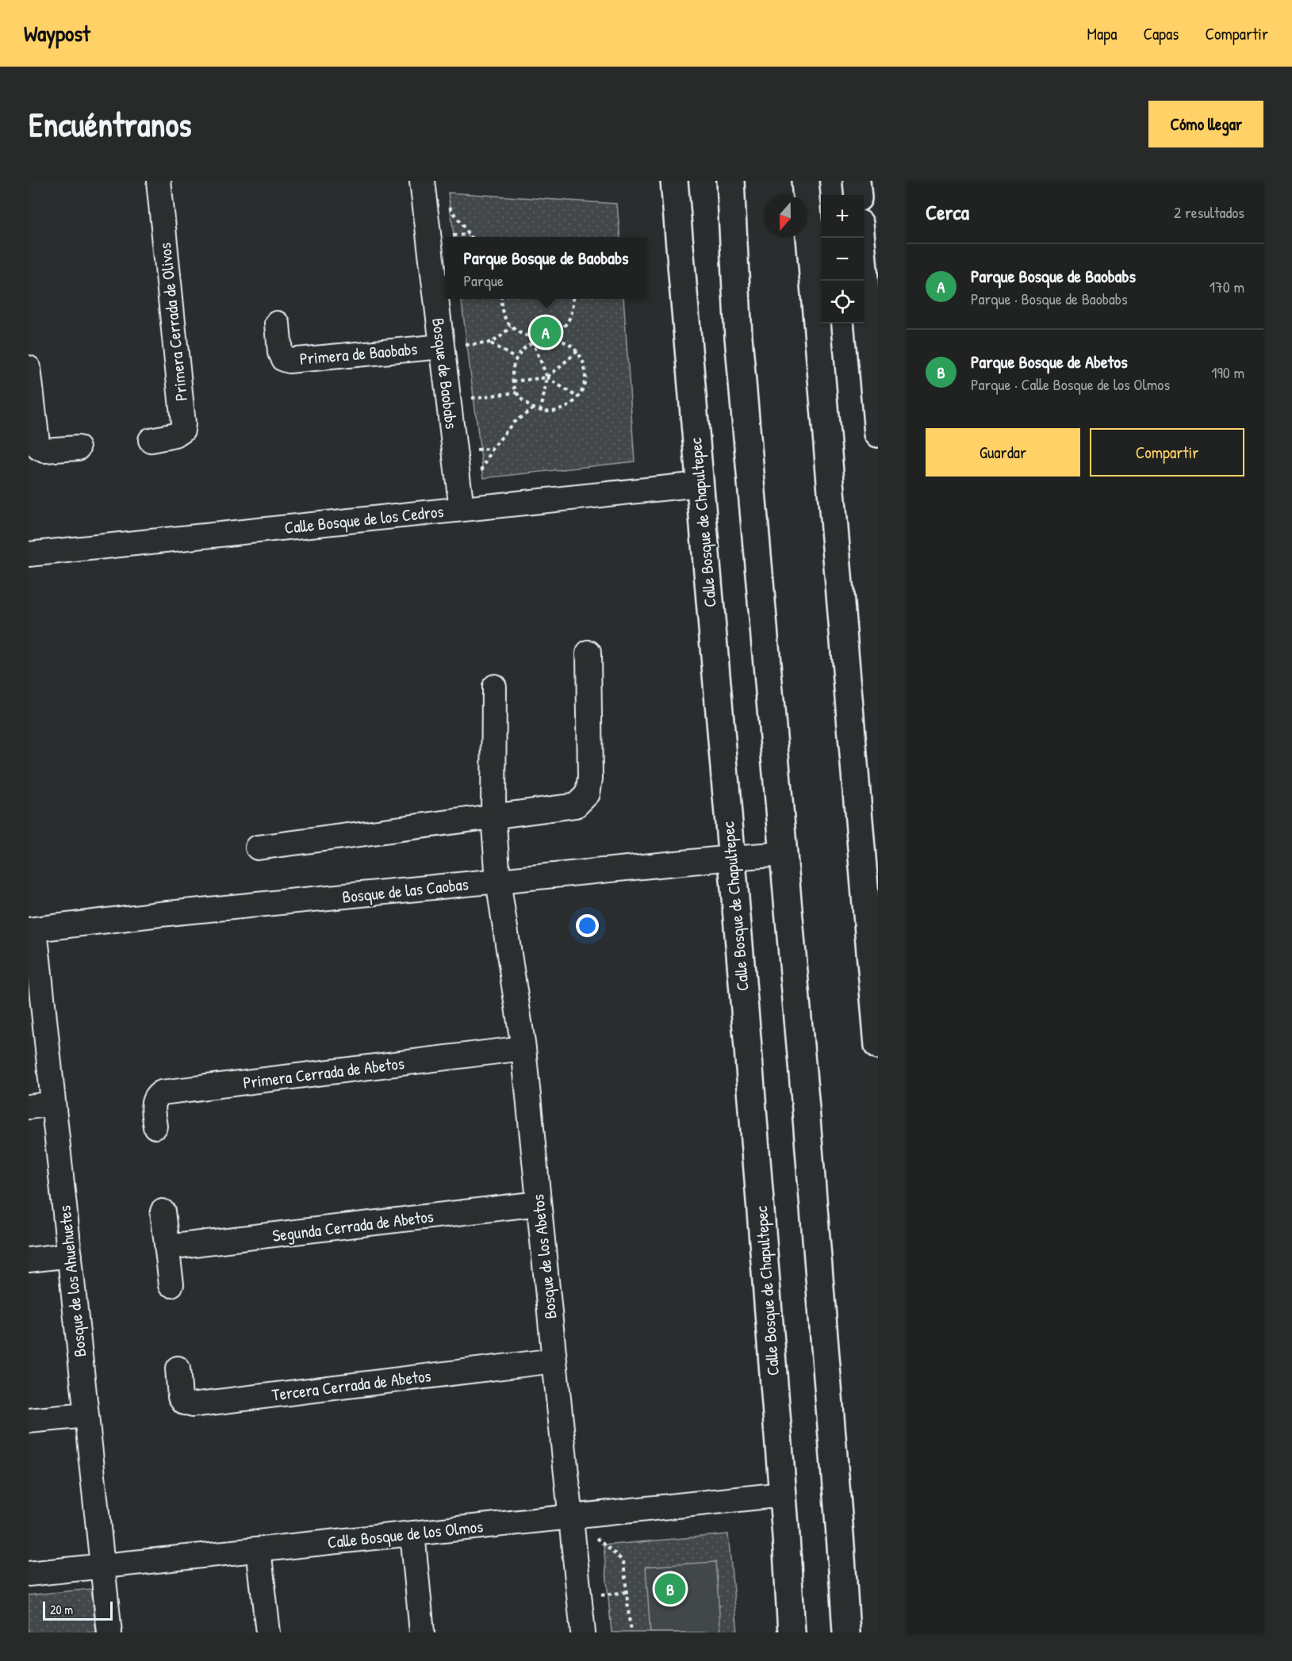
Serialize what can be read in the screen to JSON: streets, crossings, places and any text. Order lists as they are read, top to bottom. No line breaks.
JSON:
{"streets":{"main road":["Calle Bosque de Chapultepec"],"street":["Primera Cerrada de Olivos","Primera de Baobabs","Bosque de Baobabs","Calle Bosque de los Cedros","Bosque de las Caobas","Primera Cerrada de Abetos","Segunda Cerrada de Abetos","Bosque de los Abetos","Bosque de los Ahuehuetes","Tercera Cerrada de Abetos","Calle Bosque de los Olmos"]},"crossings":[["Primera de Baobabs","Bosque de Baobabs"],["Bosque de Baobabs","Calle Bosque de los Cedros"],["Calle Bosque de los Cedros","Calle Bosque de Chapultepec"],["Calle Bosque de Chapultepec","Bosque de las Caobas"],["Calle Bosque de Chapultepec","Calle Bosque de los Olmos"],["Bosque de las Caobas","Bosque de los Abetos"],["Bosque de las Caobas","Bosque de los Ahuehuetes"],["Primera Cerrada de Abetos","Bosque de los Abetos"],["Segunda Cerrada de Abetos","Bosque de los Abetos"],["Bosque de los Abetos","Tercera Cerrada de Abetos"],["Bosque de los Abetos","Calle Bosque de los Olmos"],["Bosque de los Ahuehuetes","Calle Bosque de los Olmos"]],"scale_bar":"20 m","north":"bottom","page":{"header":"Waypost","nav":["Mapa","Capas","Compartir"],"buttons":["Cómo llegar",["Guardar","Compartir"]],"title":"Encuéntranos","heading":["Cerca","2 resultados"],"map_buttons":["+","−"],"popup":["Parque Bosque de Baobabs","Parque"],"list":[{"mark":"A","name":"Parque Bosque de Baobabs","note":"Parque · Bosque de Baobabs","value":"170 m"},{"mark":"B","name":"Parque Bosque de Abetos","note":"Parque · Calle Bosque de los Olmos","value":"190 m"}],"pins":["A","B"],"scale":"20 m"}}
